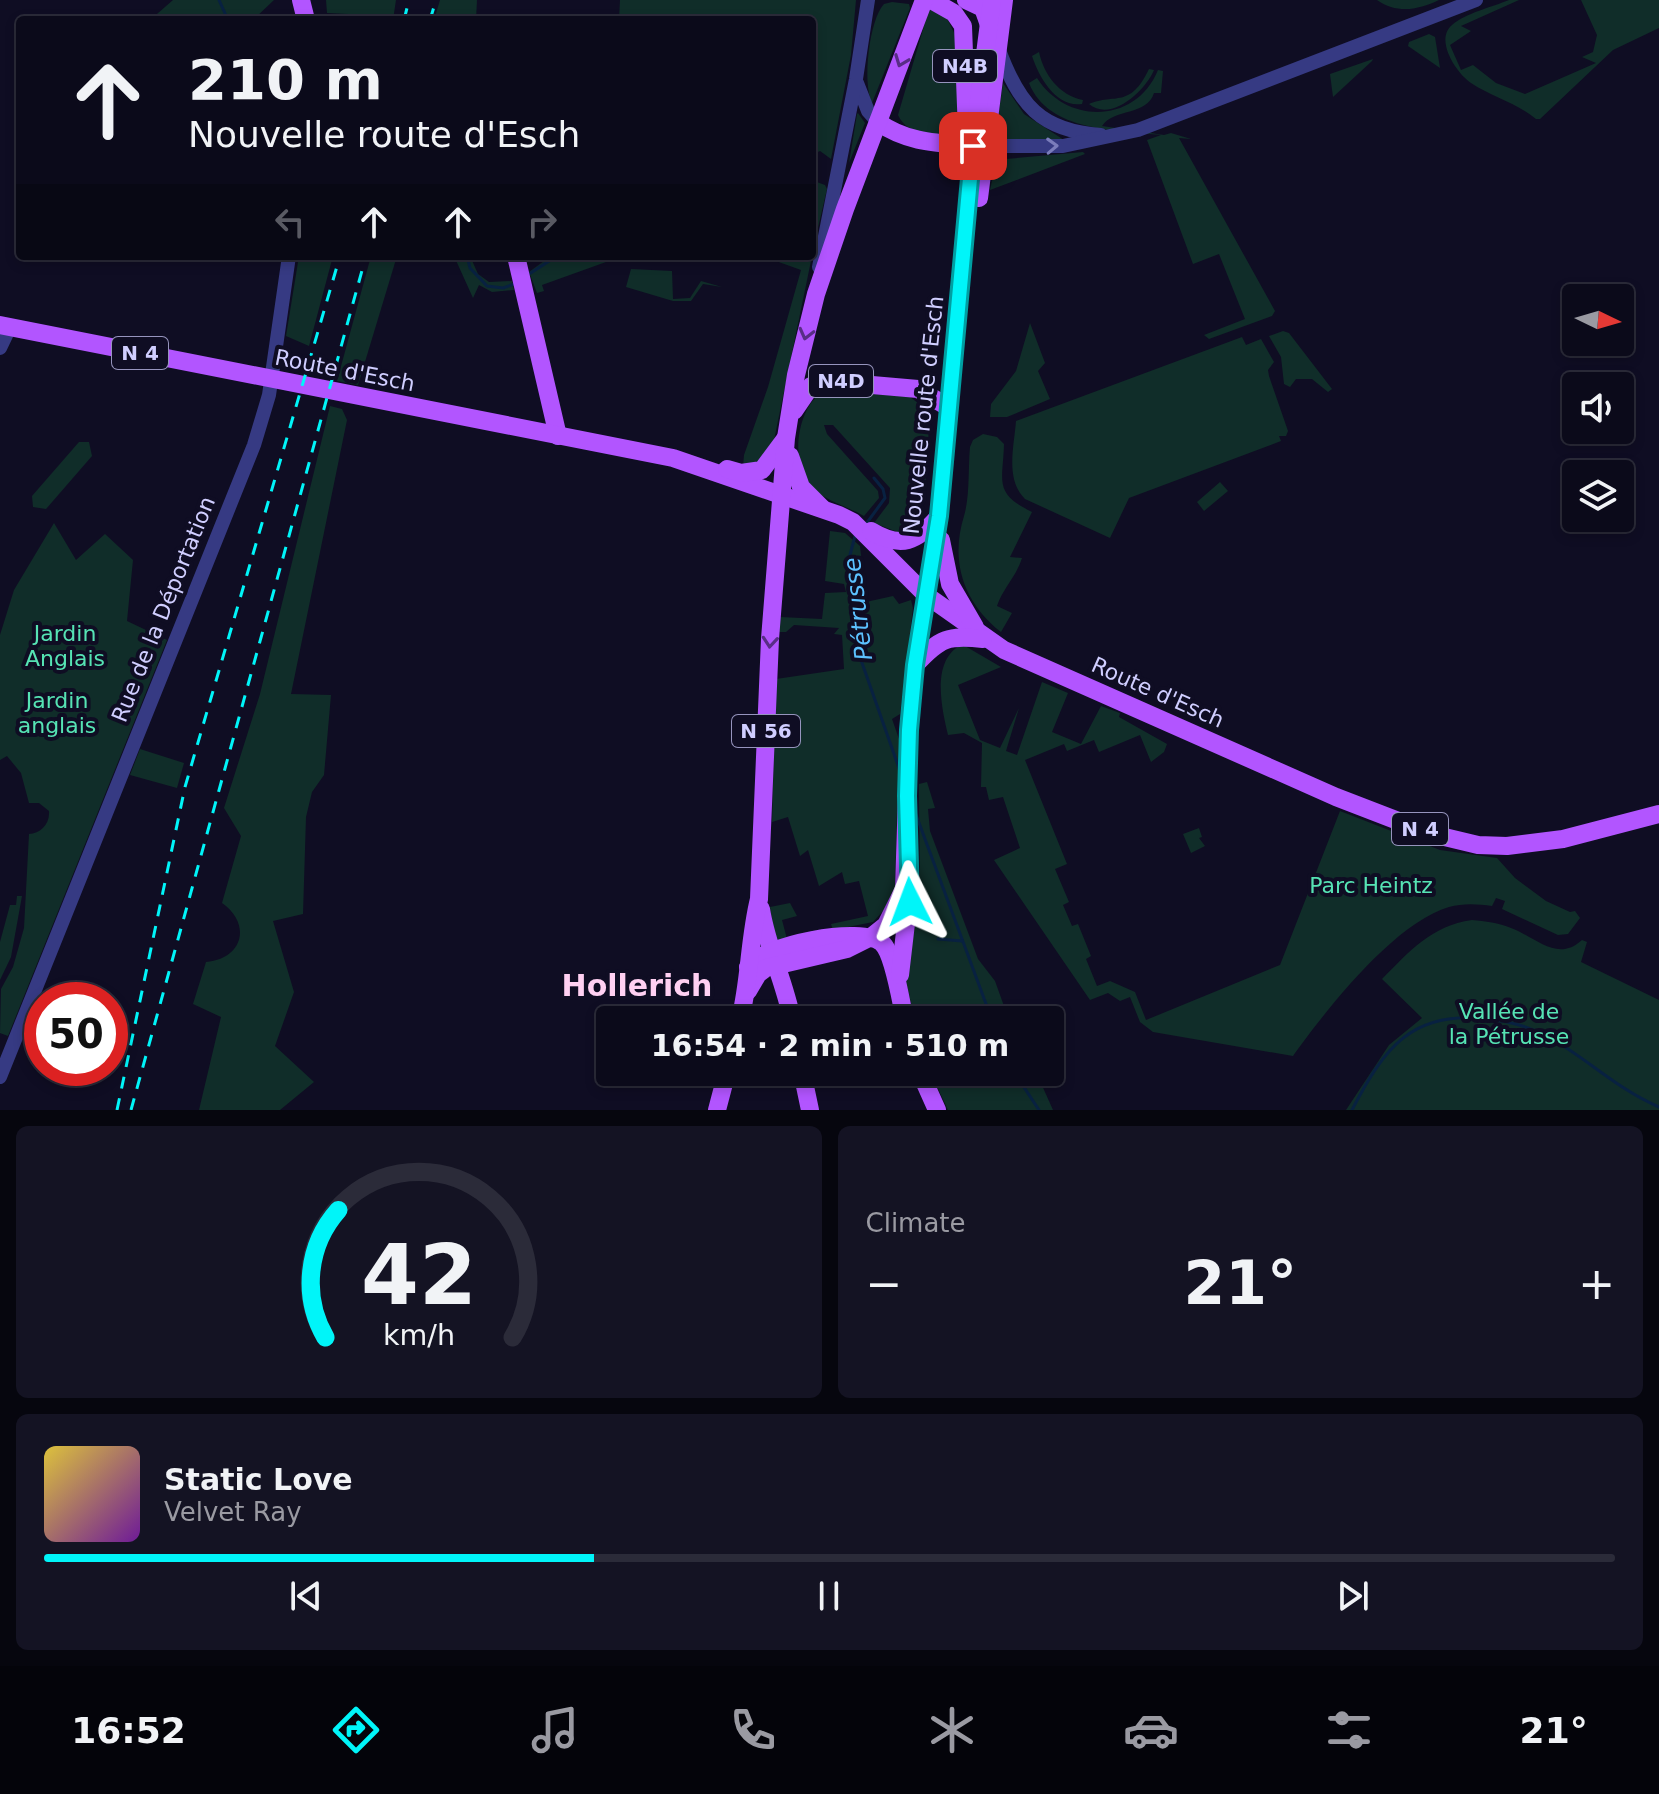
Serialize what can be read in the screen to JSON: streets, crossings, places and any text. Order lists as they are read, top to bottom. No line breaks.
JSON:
{"streets":{"main road":["N4B","N 4","Route d'Esch","N4D","Nouvelle route d'Esch","N 56"],"street":["Rue de la Déportation"]},"crossings":[["N4B","Nouvelle route d'Esch"],["N 4","Route d'Esch"],["N 4","N4D"],["N 4","Nouvelle route d'Esch"],["N 4","N 56"],["Route d'Esch","N4D"],["Route d'Esch","Nouvelle route d'Esch"],["Route d'Esch","Rue de la Déportation"],["Route d'Esch","N 56"],["N4D","Nouvelle route d'Esch"],["N4D","N 56"],["Nouvelle route d'Esch","N 56"]],"districts":["Hollerich"],"water":["Pétrusse"],"parks":["Jardin Anglais","Jardin anglais","Parc Heintz","Vallée de la Pétrusse"],"north":"right","page":{"turn":["210 m","Nouvelle route d'Esch"],"limit":"50","trip":"16:54 · 2 min · 510 m","tile":"Climate","heat":["−","21°","+"],"song":["Static Love","Velvet Ray"],"tabs":["16:52","21°"],"gauge":["42","km/h"]}}
